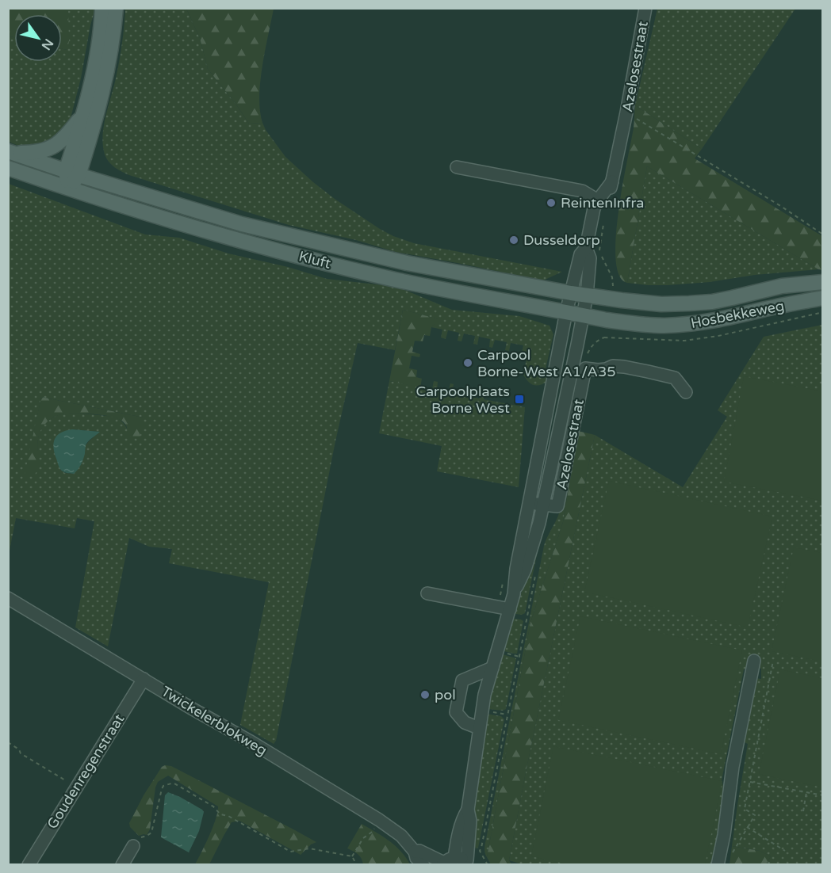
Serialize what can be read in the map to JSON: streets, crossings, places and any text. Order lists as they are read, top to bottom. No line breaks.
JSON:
{"streets":{"main road":["Kluft","Hosbekkeweg"],"street":["Azelosestraat","Twickelerblokweg","Goudenregenstraat"]},"crossings":[["Azelosestraat","Kluft"],["Azelosestraat","Hosbekkeweg"],["Azelosestraat","Twickelerblokweg"],["Kluft","Hosbekkeweg"],["Twickelerblokweg","Goudenregenstraat"]],"places":{"other":["ReintenInfra","Dusseldorp","Carpool Borne-West A1/A35","pol"],"transit":["Carpoolplaats Borne West"]},"north":"bottom right"}
